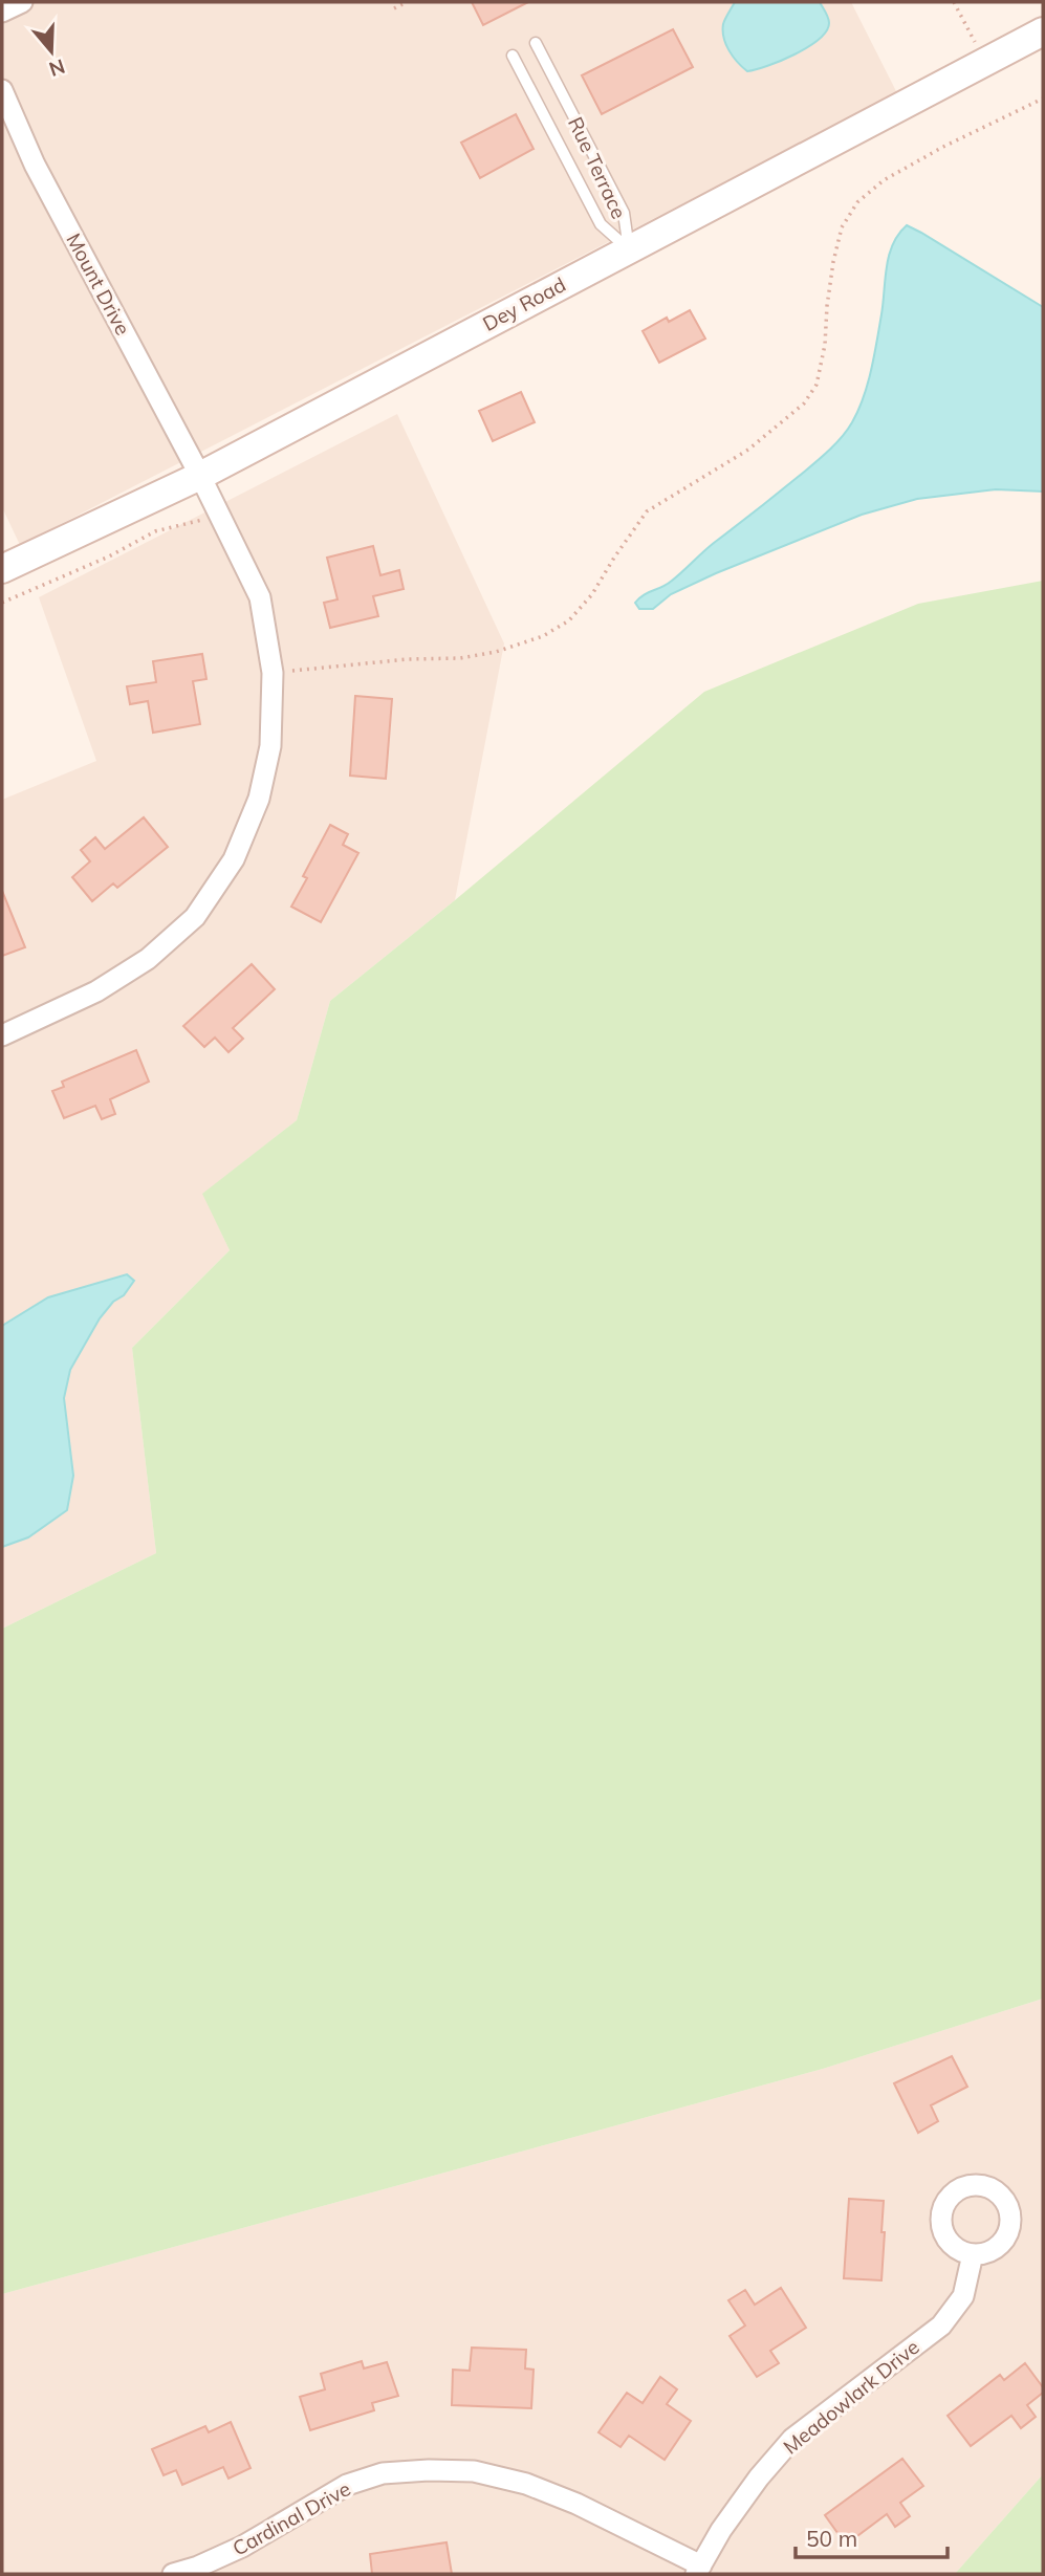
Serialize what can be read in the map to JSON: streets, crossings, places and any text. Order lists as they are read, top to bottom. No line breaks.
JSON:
{"streets":{"main road":["Dey Road"],"street":["Mount Drive","Meadowlark Drive","Cardinal Drive"],"lane":["Rue Terrace"]},"crossings":[["Rue Terrace","Dey Road"],["Mount Drive","Dey Road"],["Meadowlark Drive","Cardinal Drive"]],"scale_bar":"50 m","north":"bottom"}
